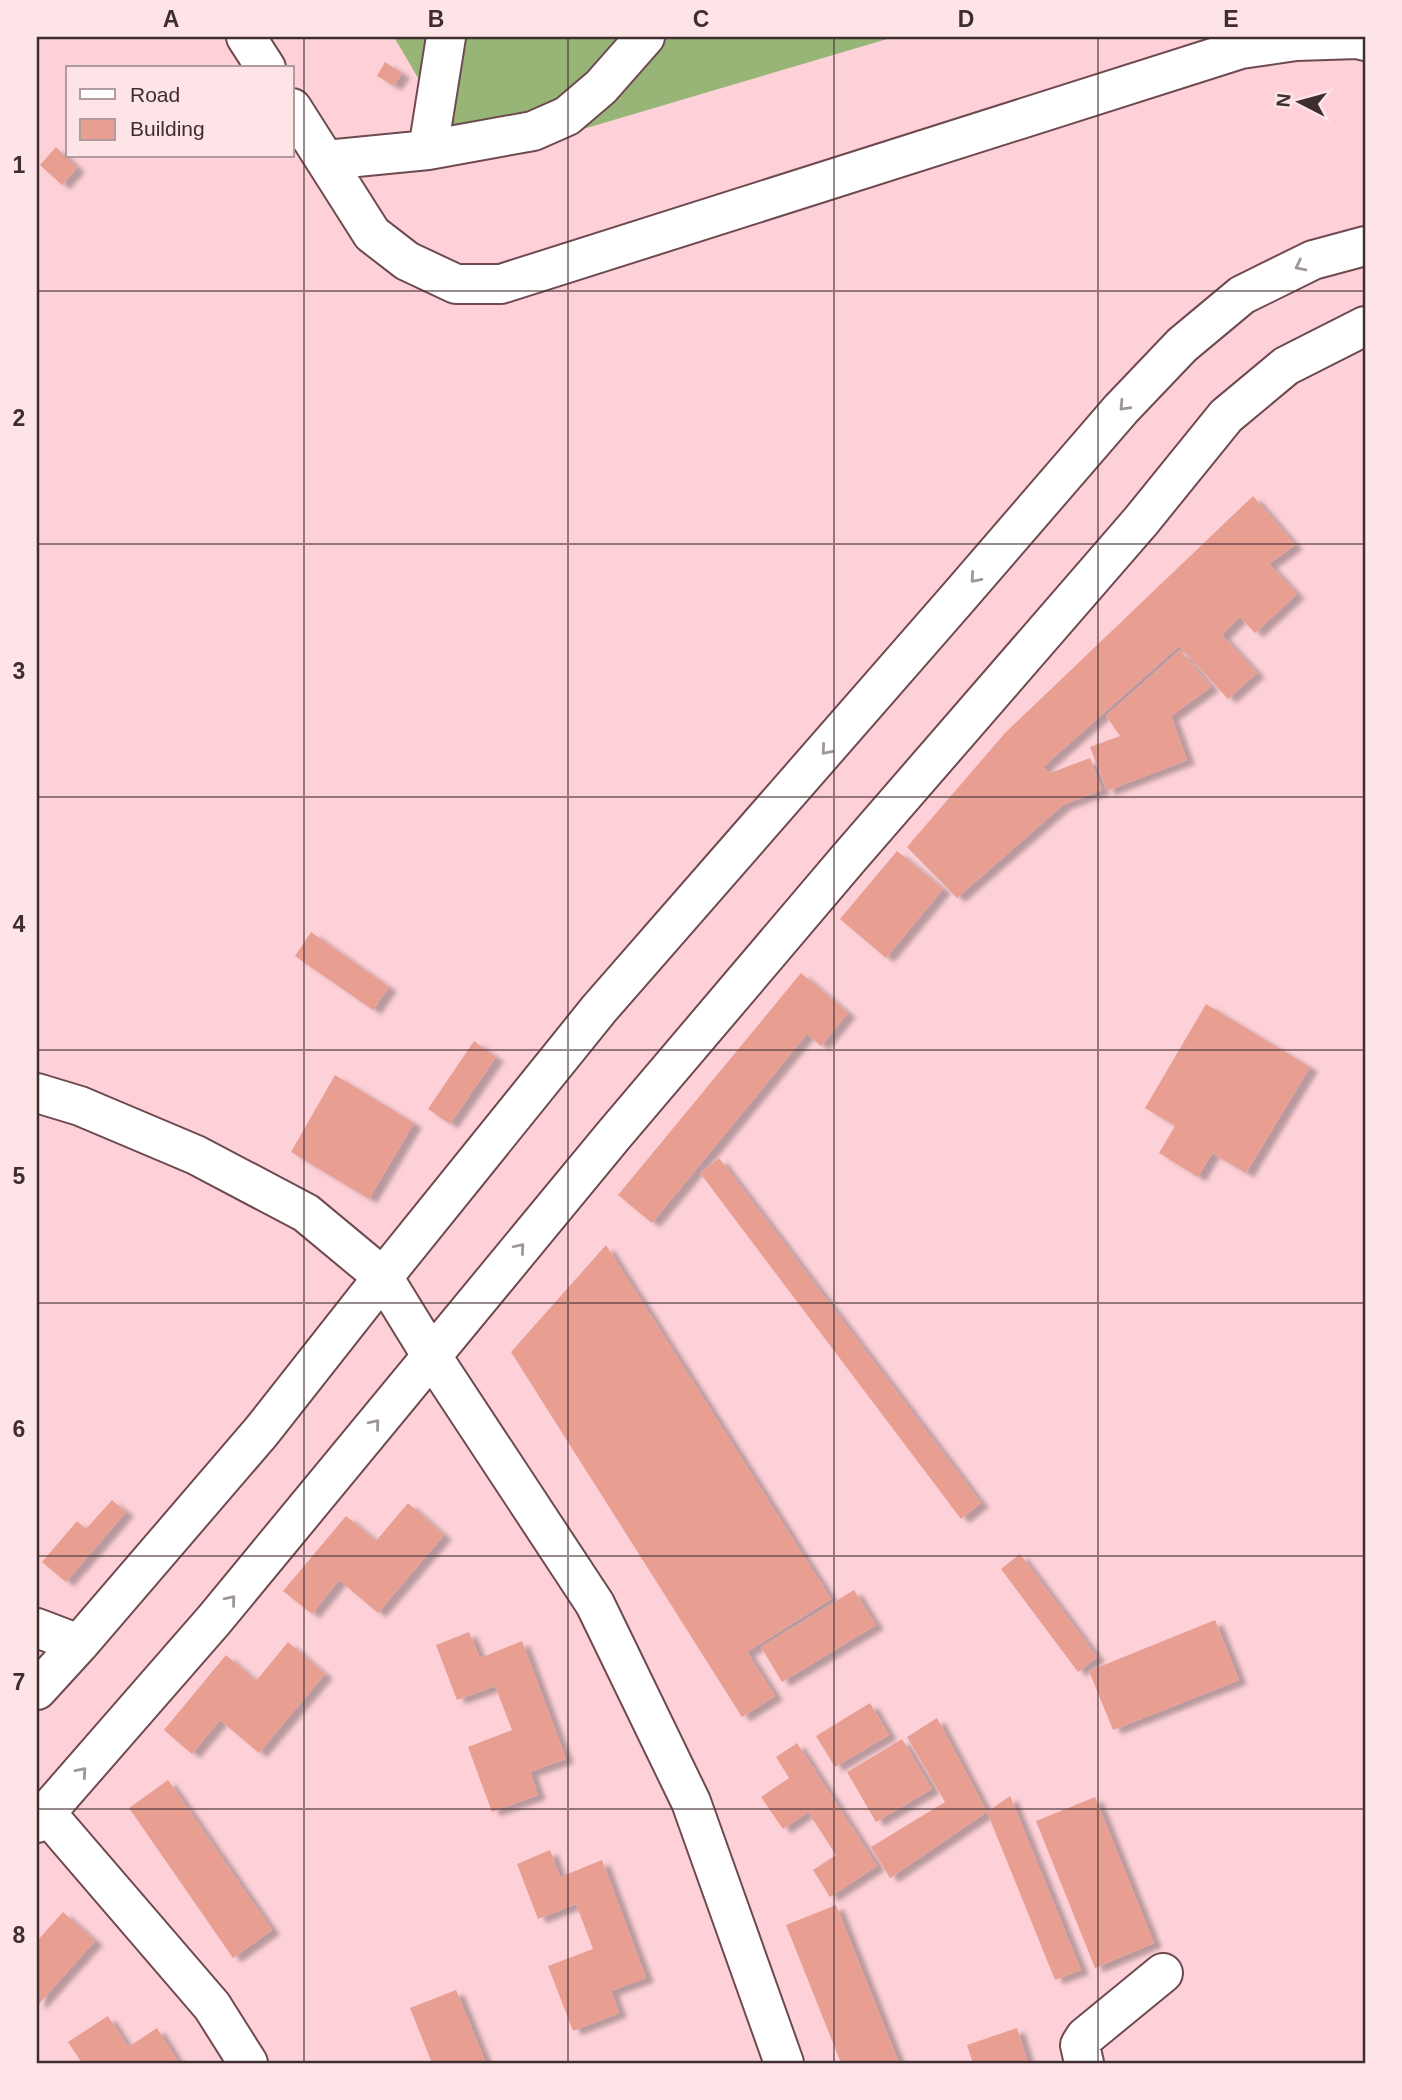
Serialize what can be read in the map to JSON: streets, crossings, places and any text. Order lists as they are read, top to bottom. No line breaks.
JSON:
{"legend":["Road","Building"],"north":"left","grid":{"columns":["A","B","C","D","E"],"rows":["1","2","3","4","5","6","7","8"]}}
